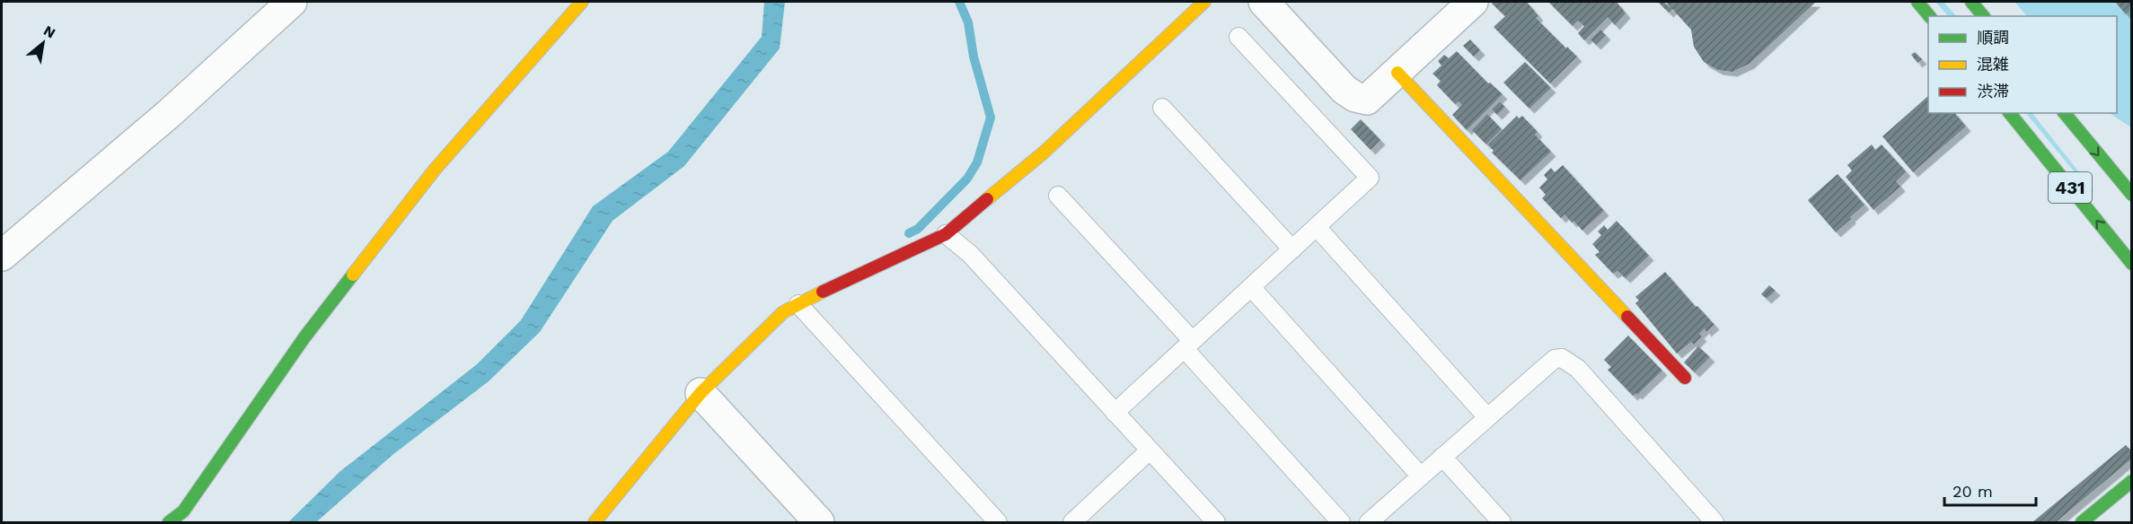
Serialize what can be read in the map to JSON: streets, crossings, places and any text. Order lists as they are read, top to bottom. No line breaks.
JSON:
{"streets":{"main road":["431"]},"legend":["順調","混雑","渋滞"],"scale_bar":"20 m","north":"top right"}
